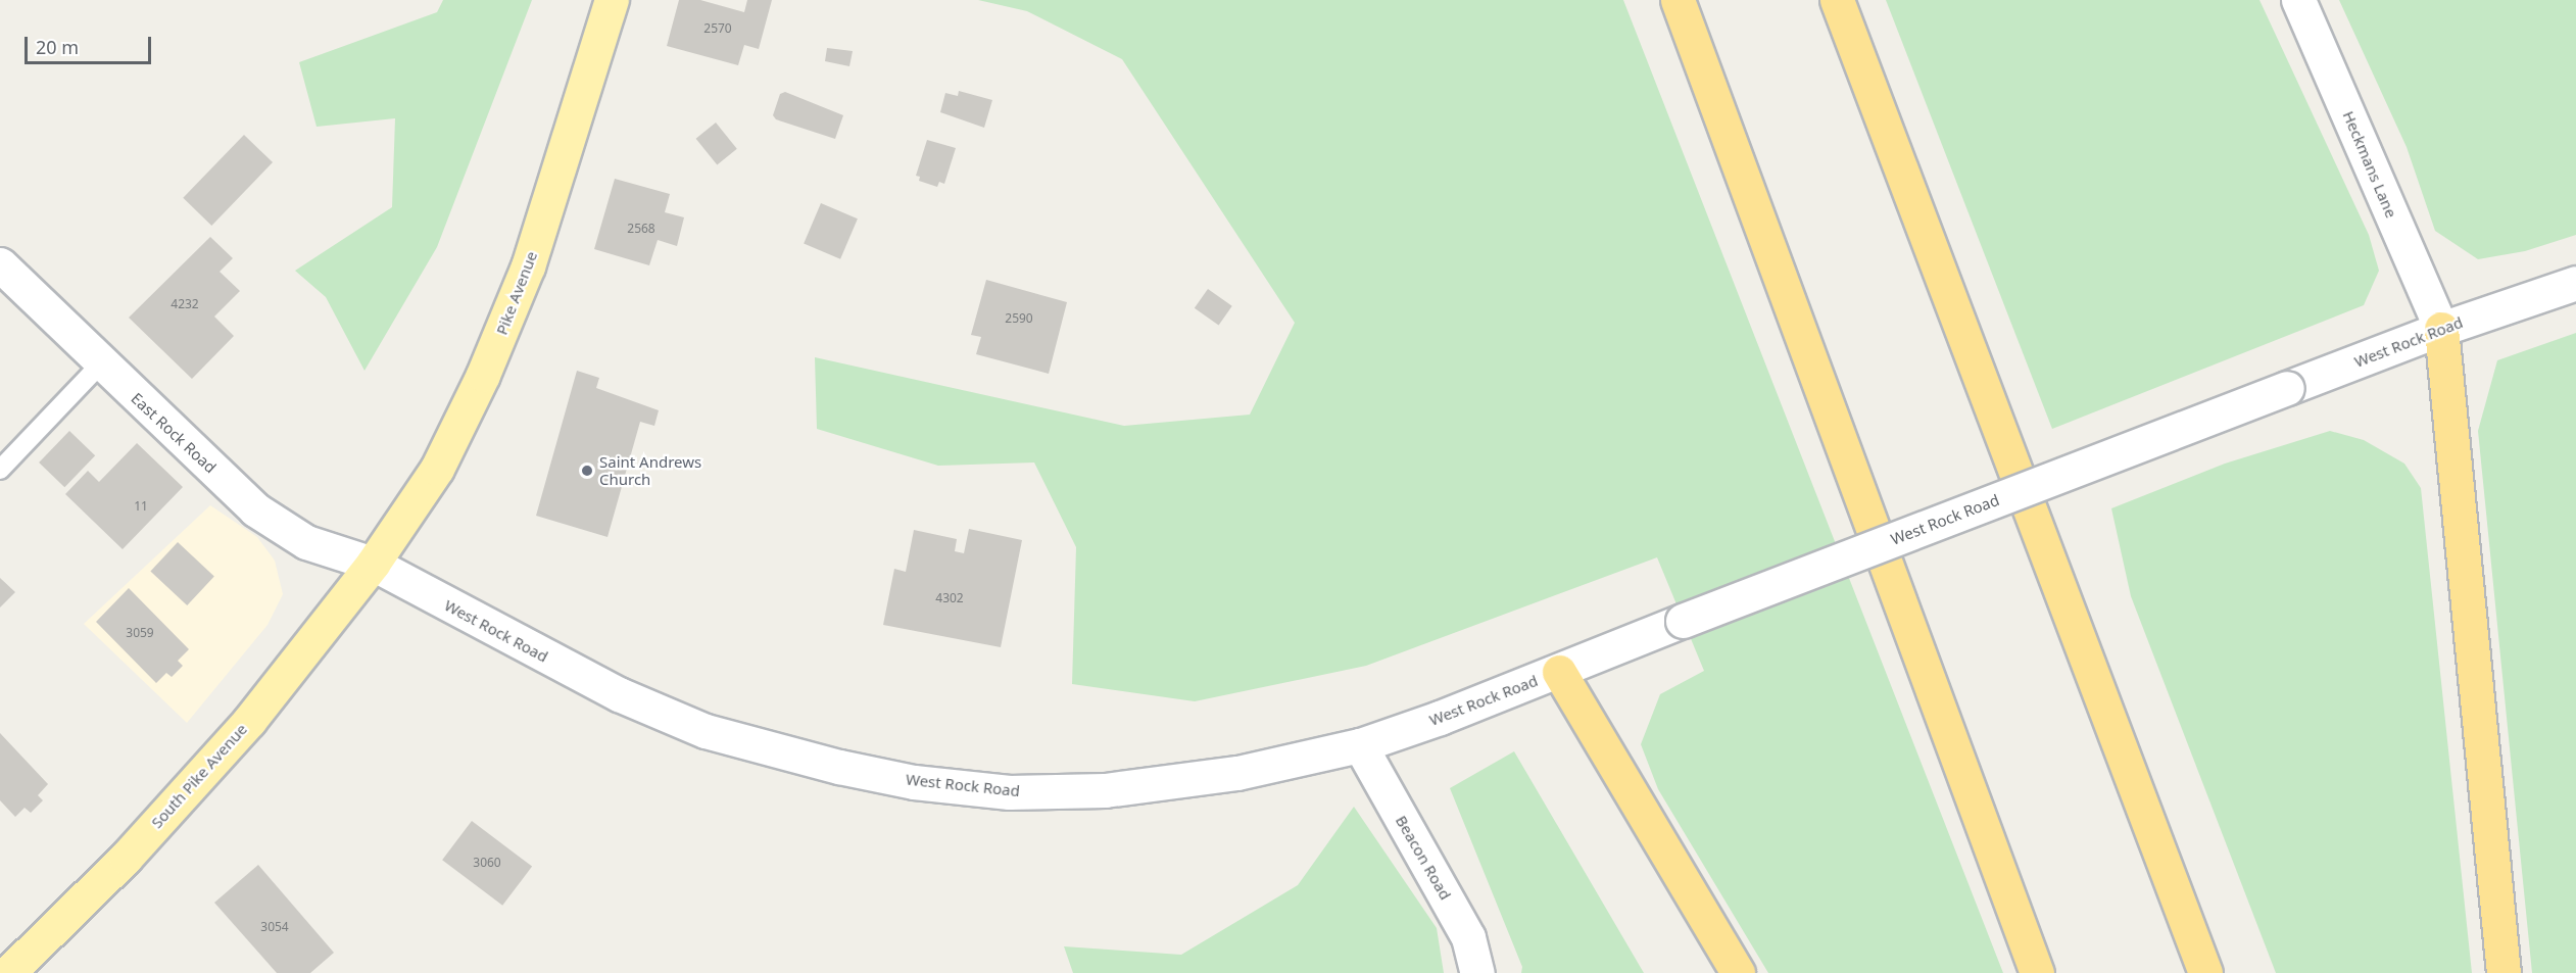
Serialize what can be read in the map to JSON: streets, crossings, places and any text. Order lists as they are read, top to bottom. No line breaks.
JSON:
{"streets":{"main road":["Pike Avenue","South Pike Avenue"],"street":["Heckmans Lane","West Rock Road","East Rock Road","Beacon Road"]},"crossings":[["Heckmans Lane","West Rock Road"],["Pike Avenue","West Rock Road"],["Pike Avenue","East Rock Road"],["Pike Avenue","South Pike Avenue"],["West Rock Road","East Rock Road"],["West Rock Road","South Pike Avenue"],["West Rock Road","Beacon Road"],["East Rock Road","South Pike Avenue"]],"places":["Saint Andrews Church"],"house_numbers":["2570","2568","4232","2590","11","4302","3059","3060","3054"],"scale_bar":"20 m"}
